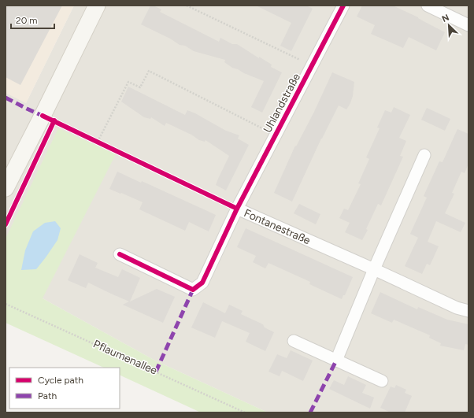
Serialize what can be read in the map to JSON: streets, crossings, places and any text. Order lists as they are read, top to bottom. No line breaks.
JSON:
{"streets":{"street":["Uhlandstraße","Fontanestraße"],"path":["Pflaumenallee"]},"crossings":[["Uhlandstraße","Fontanestraße"]],"legend":["Cycle path","Path"],"scale_bar":"20 m","north":"top left"}
